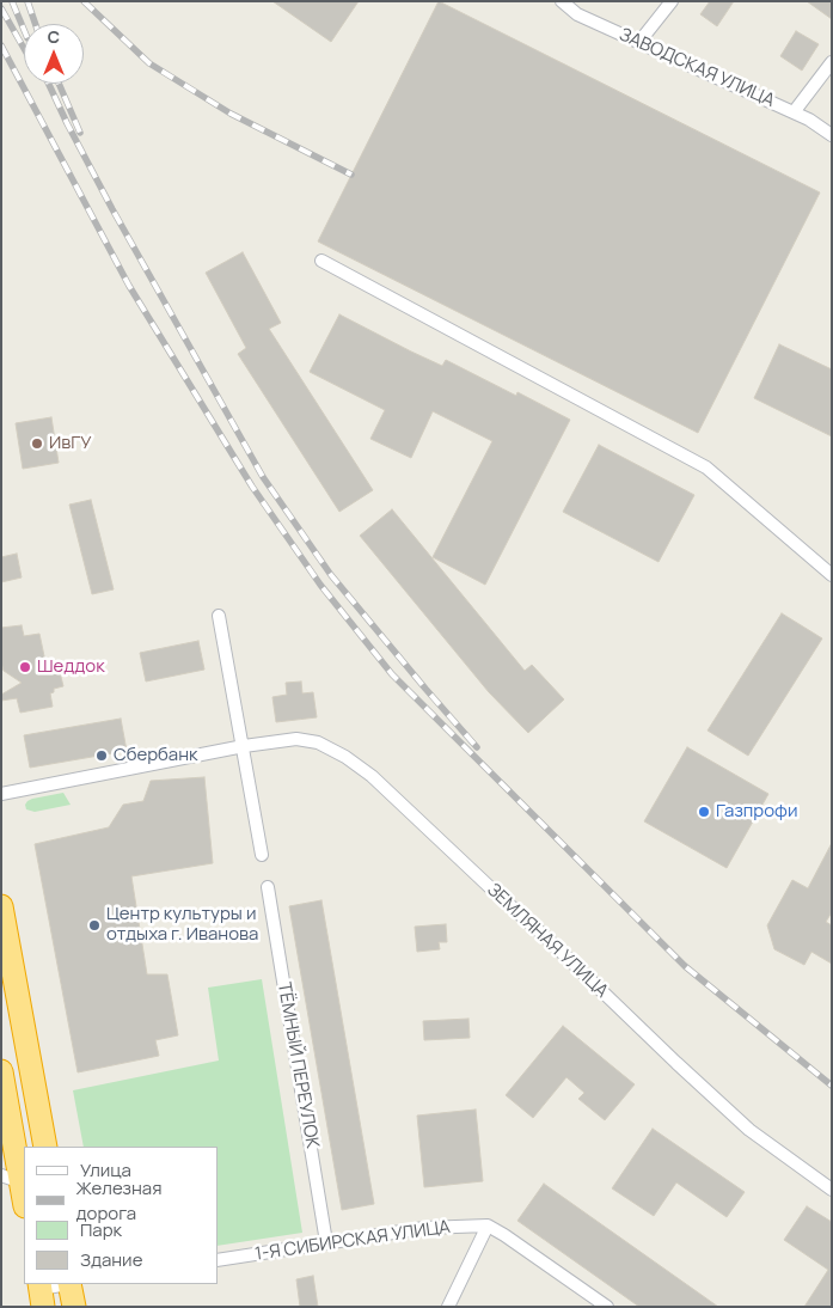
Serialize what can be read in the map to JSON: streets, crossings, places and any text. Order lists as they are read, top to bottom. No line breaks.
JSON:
{"streets":{"street":["ЗАВОДСКАЯ УЛИЦА","ЗЕМЛЯНАЯ УЛИЦА","ТЁМНЫЙ ПЕРЕУЛОК","1-Я СИБИРСКАЯ УЛИЦА"]},"crossings":[["ТЁМНЫЙ ПЕРЕУЛОК","1-Я СИБИРСКАЯ УЛИЦА"]],"places":["ИвГУ","Шеддок","Сбербанк","Газпрофи","Центр культуры и отдыха г. Иванова"],"legend":["Улица","Железная дорога","Парк","Здание"],"north":"top"}
